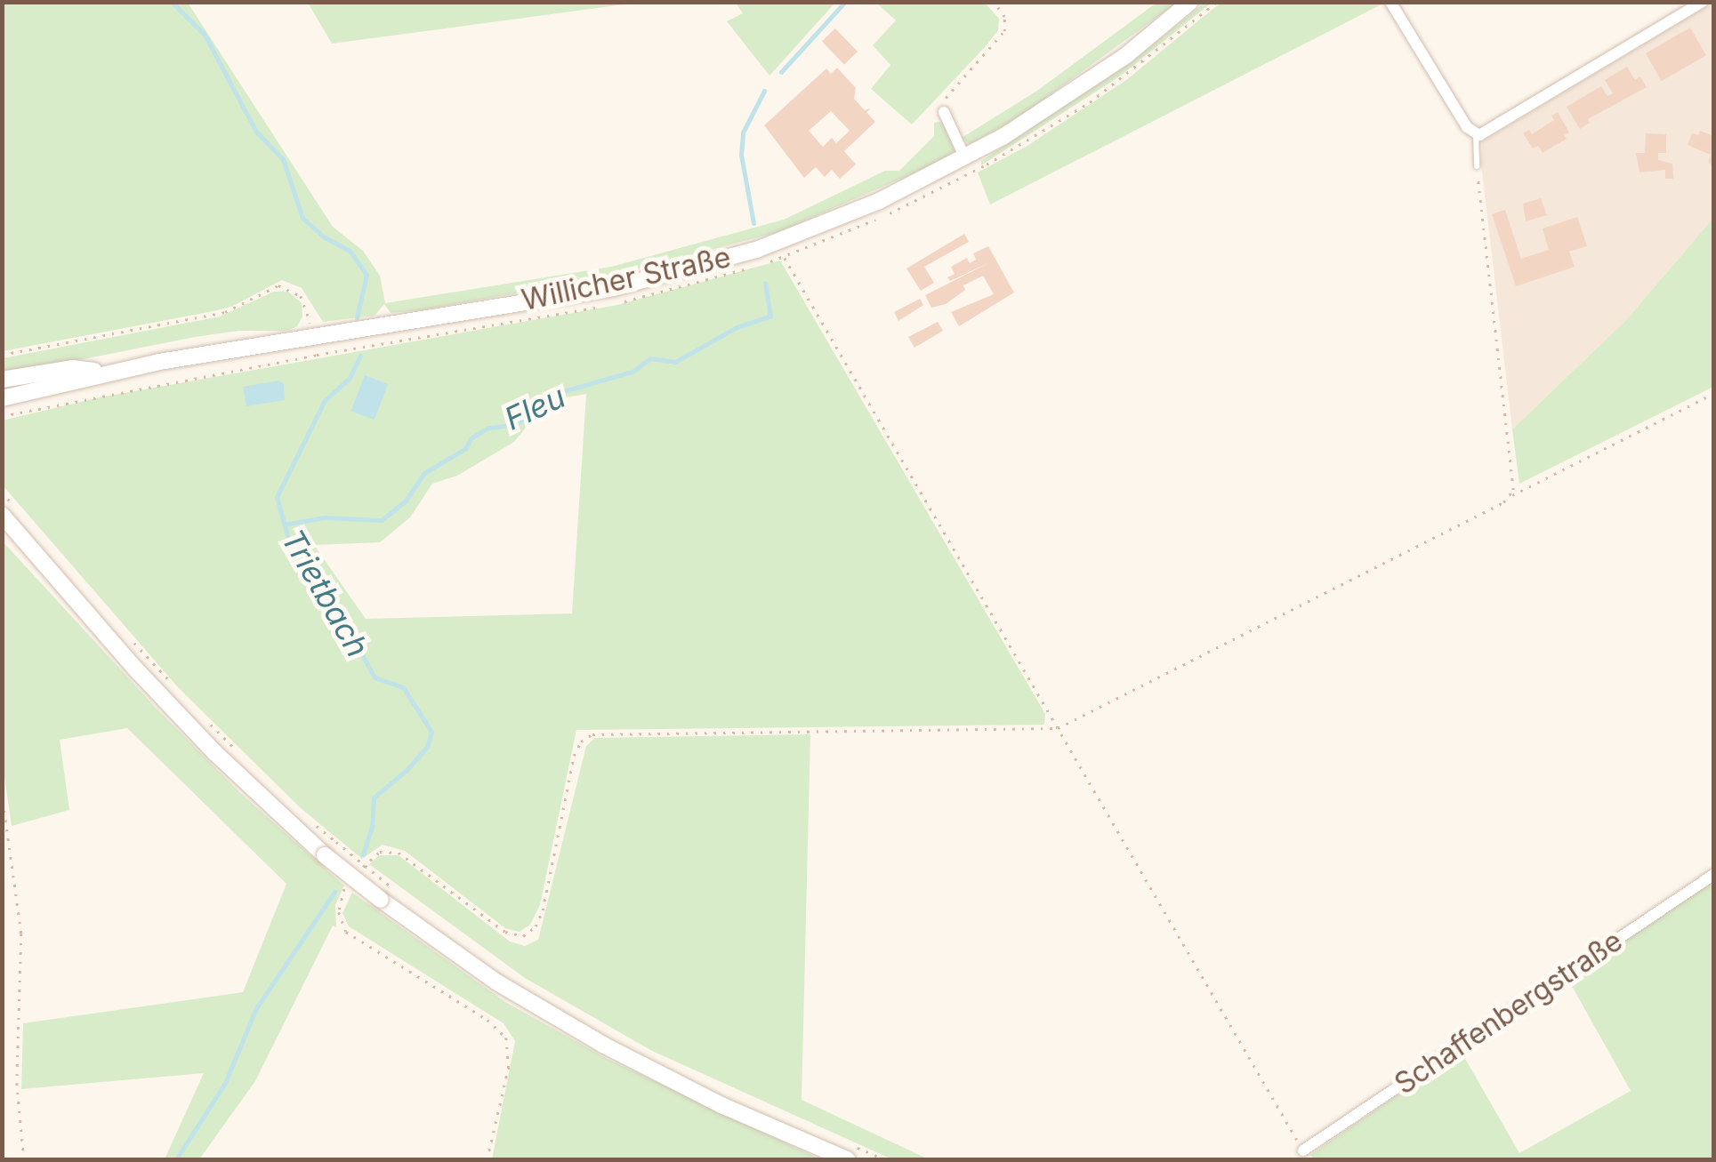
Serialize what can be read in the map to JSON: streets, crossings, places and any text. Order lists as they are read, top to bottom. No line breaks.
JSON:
{"streets":{"main road":["Willicher Straße"],"street":["Schaffenbergstraße"]},"water":["Fleu","Trietbach"]}
